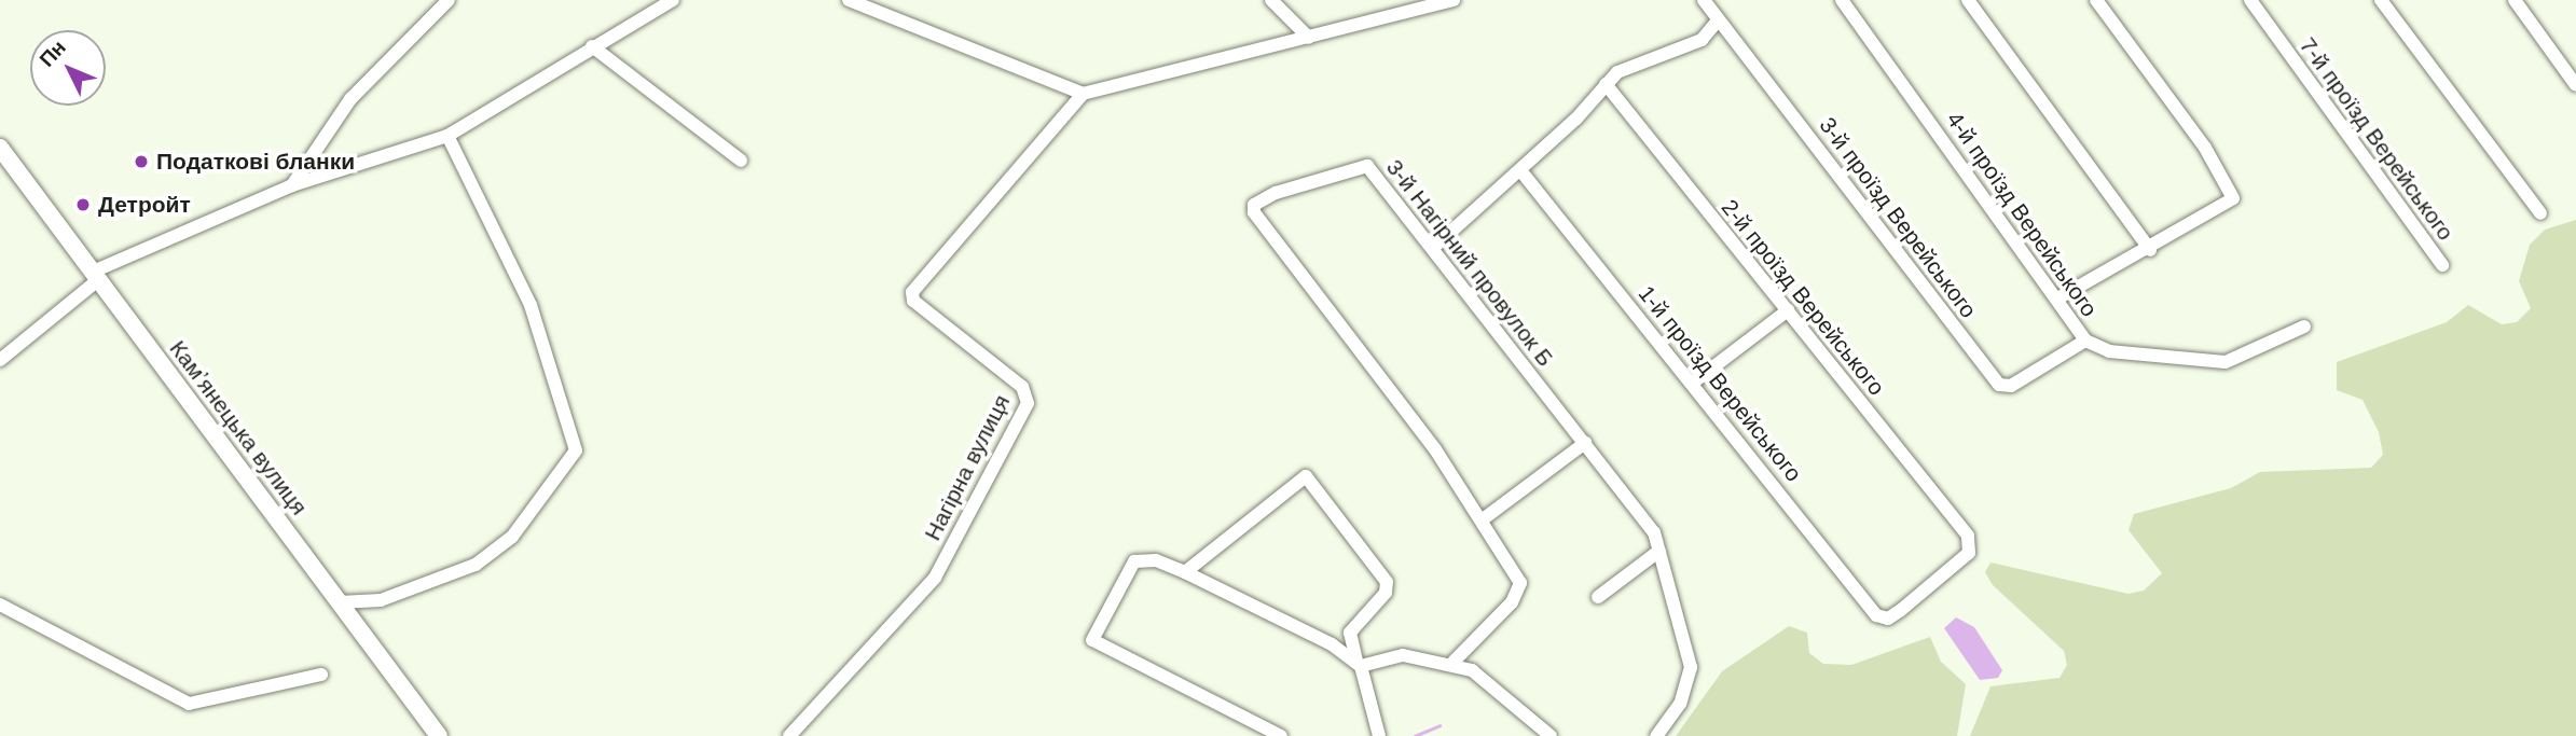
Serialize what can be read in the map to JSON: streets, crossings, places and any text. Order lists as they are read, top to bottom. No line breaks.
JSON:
{"streets":{"main road":["Камʼянецька вулиця"],"street":["7-й проїзд Верейського","4-й проїзд Верейського","3-й проїзд Верейського","3-й Нагірний провулок Б","2-й проїзд Верейського","1-й проїзд Верейського","Нагірна вулиця"]},"crossings":[["4-й проїзд Верейського","3-й проїзд Верейського"],["2-й проїзд Верейського","1-й проїзд Верейського"]],"places":["Податкові бланки","Детройт"],"north":"top left"}
